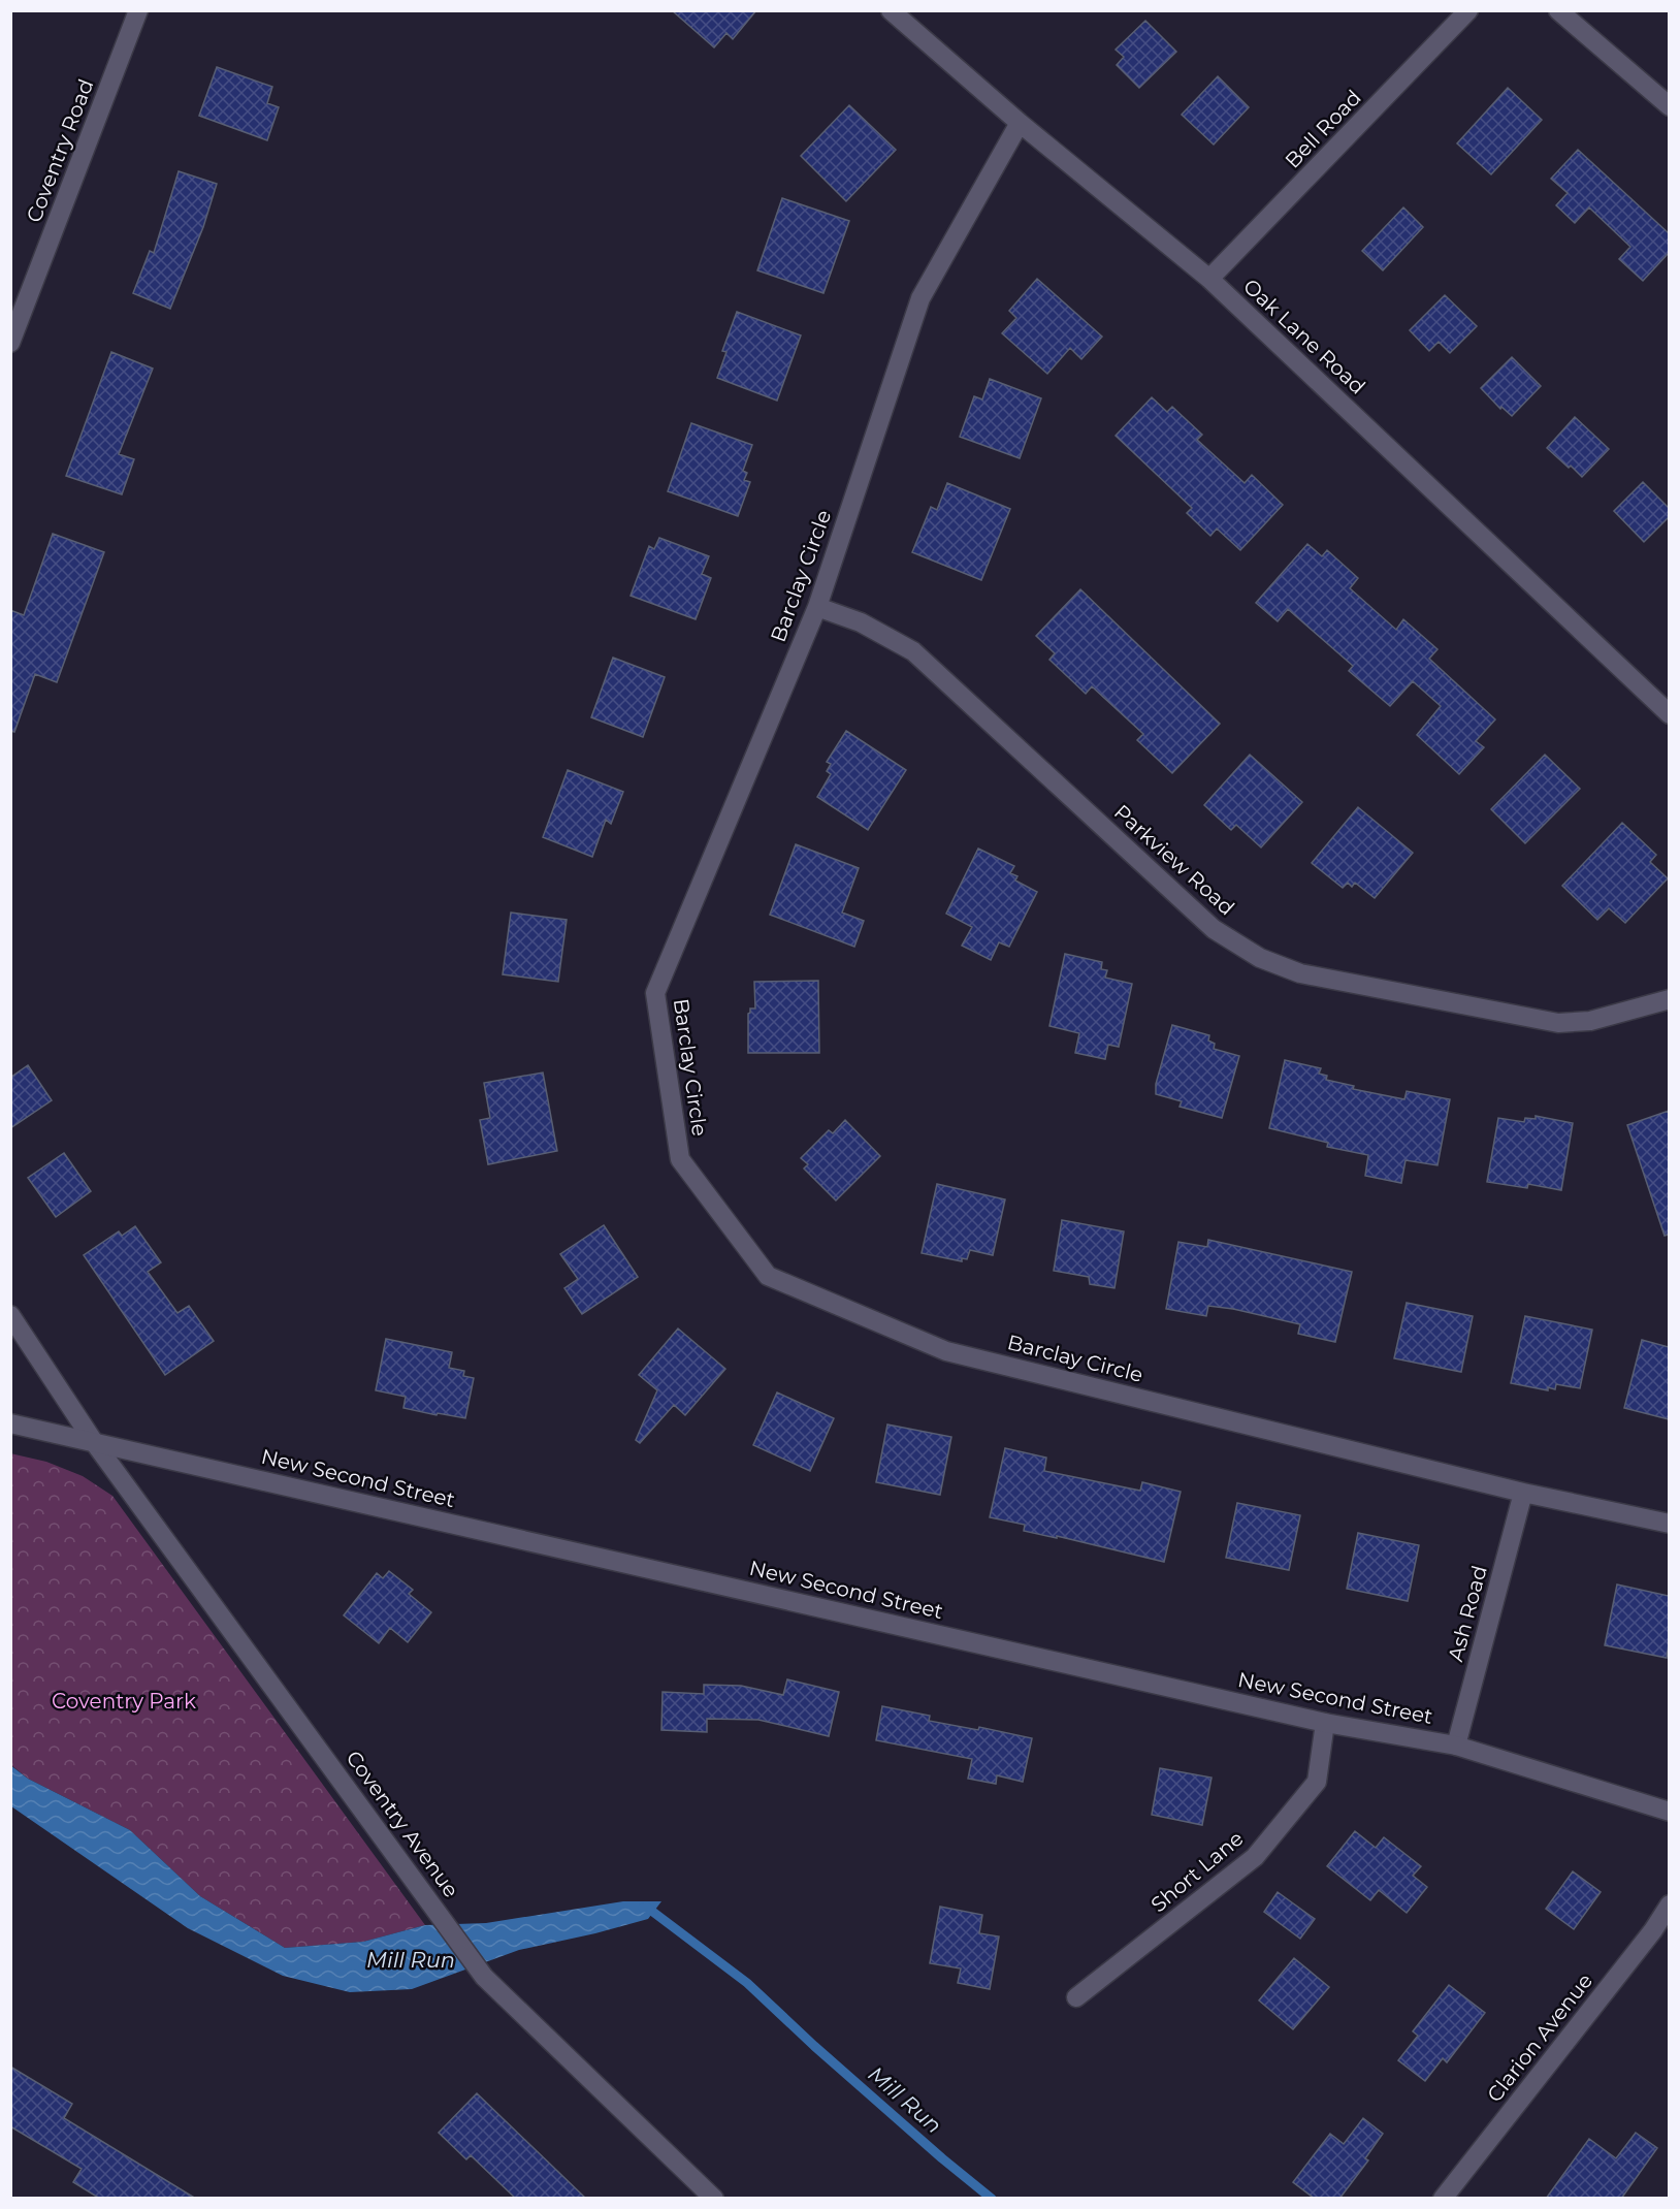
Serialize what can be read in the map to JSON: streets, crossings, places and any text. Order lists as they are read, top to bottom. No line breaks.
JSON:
{"streets":{"street":["Bell Road","Coventry Road","Oak Lane Road","Barclay Circle","Parkview Road","New Second Street","Ash Road","Coventry Avenue","Short Lane","Clarion Avenue"]},"crossings":[["Bell Road","Oak Lane Road"],["Oak Lane Road","Barclay Circle"],["Barclay Circle","Parkview Road"],["Barclay Circle","Ash Road"],["New Second Street","Ash Road"],["New Second Street","Coventry Avenue"],["New Second Street","Short Lane"]],"water":["Mill Run"],"parks":["Coventry Park"]}
